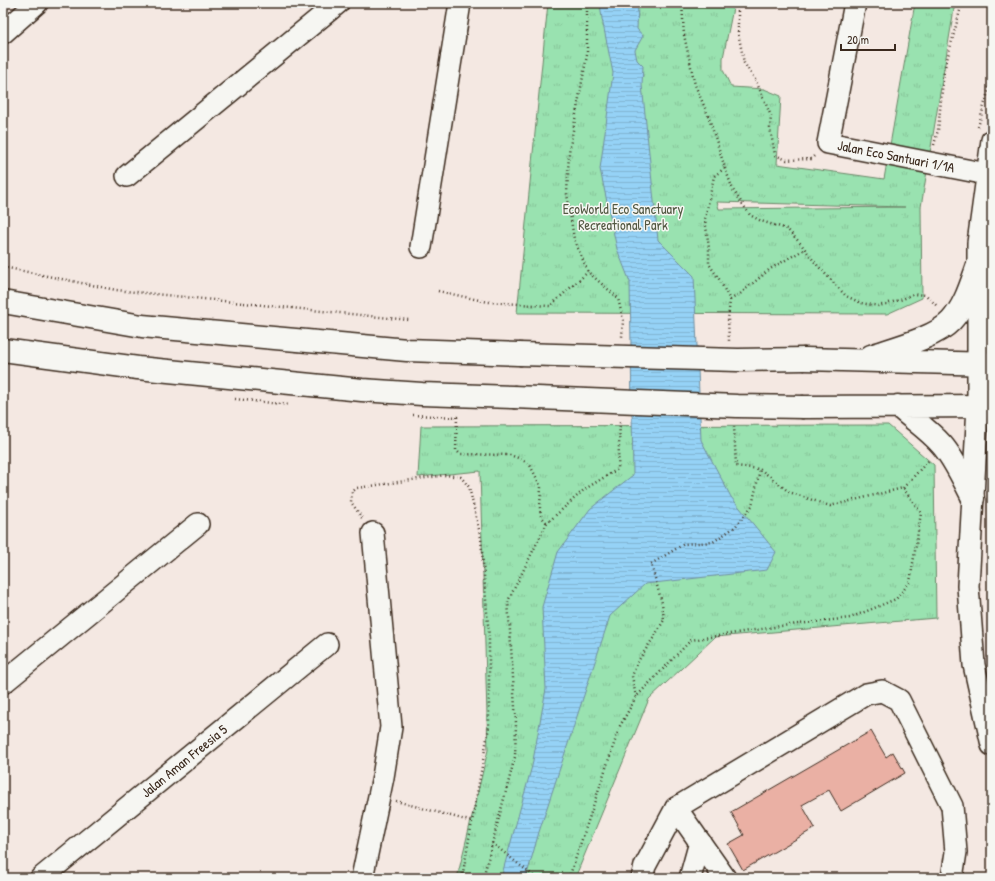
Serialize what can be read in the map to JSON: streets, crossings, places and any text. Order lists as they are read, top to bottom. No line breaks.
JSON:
{"streets":{"street":["Jalan Eco Santuari 1/1A","Jalan Aman Freesia 5"]},"parks":["EcoWorld Eco Sanctuary Recreational Park"],"scale_bar":"20 m"}
